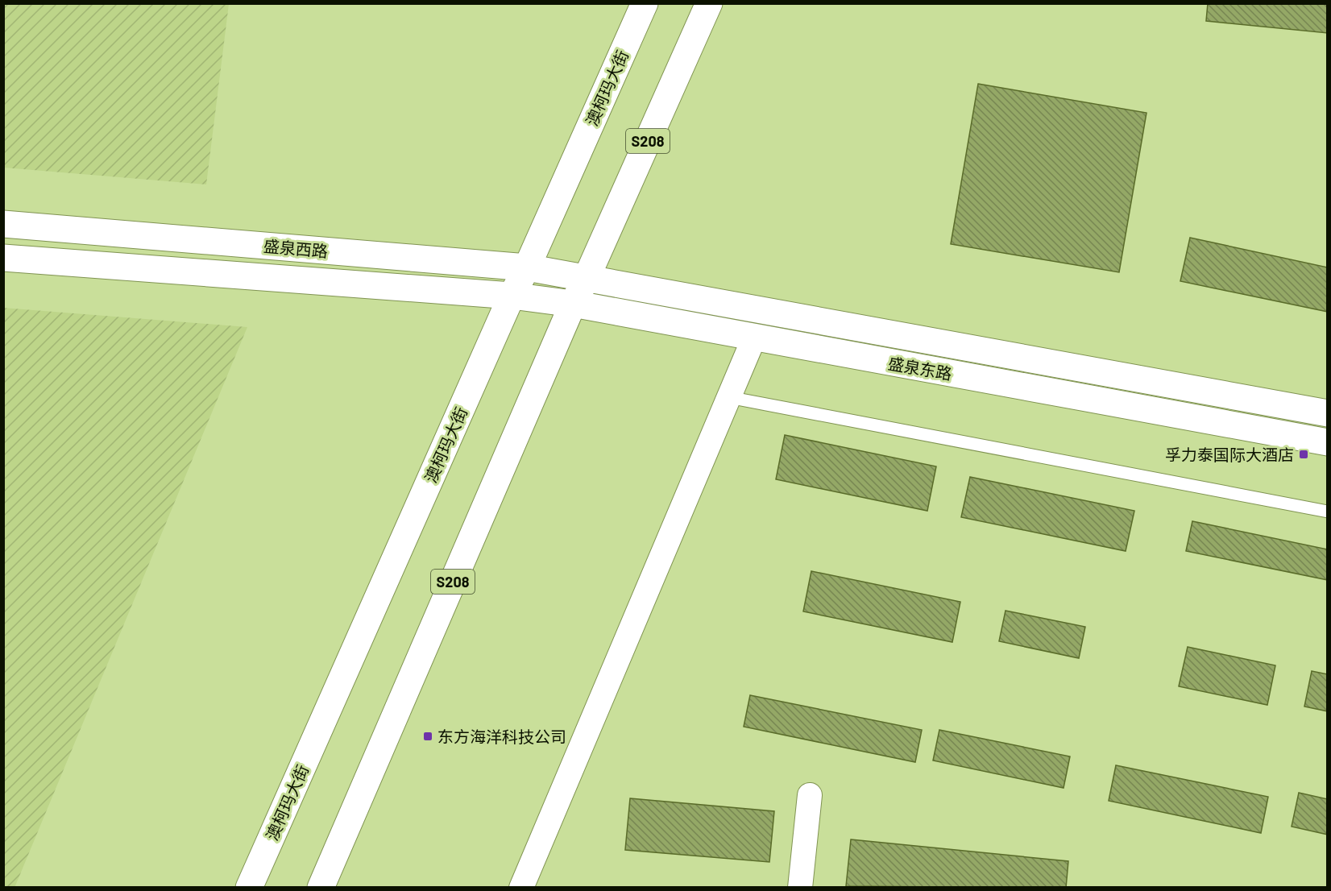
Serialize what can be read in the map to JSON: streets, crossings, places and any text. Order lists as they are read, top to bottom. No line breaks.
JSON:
{"streets":{"street":["澳柯玛大街","S208","盛泉西路","盛泉东路"]},"crossings":[["澳柯玛大街","盛泉西路"],["澳柯玛大街","盛泉东路"],["S208","盛泉西路"],["S208","盛泉东路"],["盛泉西路","盛泉东路"]],"places":{"transit":["孚力泰国际大酒店","东方海洋科技公司"]}}
